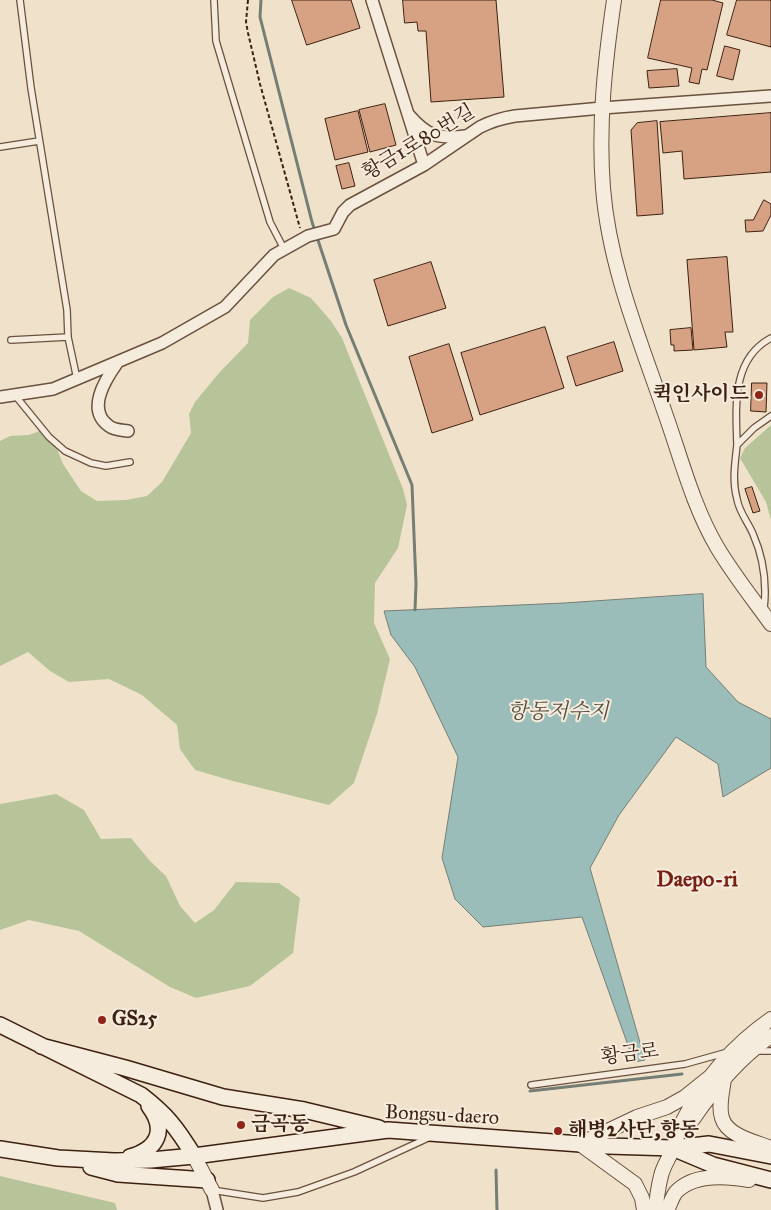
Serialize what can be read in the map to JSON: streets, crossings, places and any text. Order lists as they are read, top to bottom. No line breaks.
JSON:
{"streets":{"main road":["Bongsu-daero"],"street":["황금1로80번길"],"lane":["황금로"]},"districts":["Daepo-ri"],"water":["항동저수지"],"places":["퀵인사이드","GS25","금곡동","해병2사단,향동"]}
